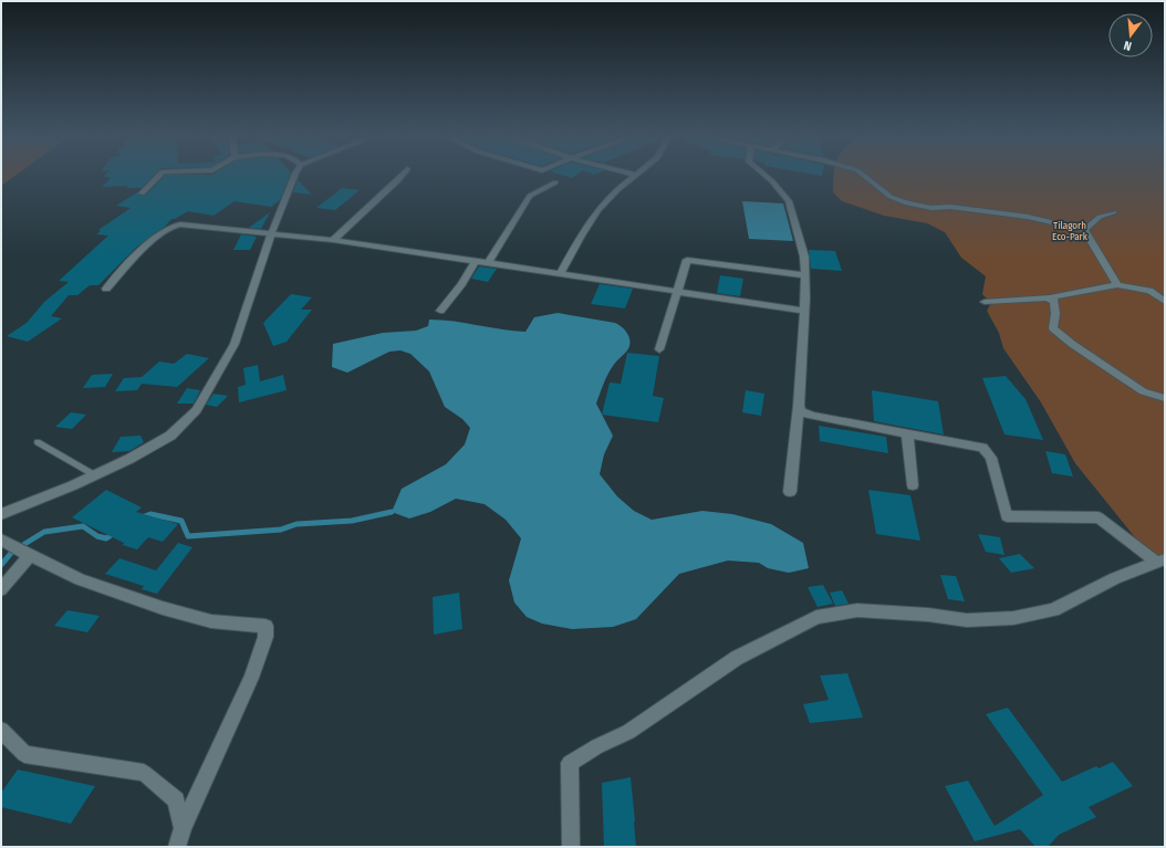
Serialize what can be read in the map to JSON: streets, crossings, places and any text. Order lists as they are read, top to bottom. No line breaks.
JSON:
{"parks":["Tilagorh Eco-Park"],"north":"bottom"}
